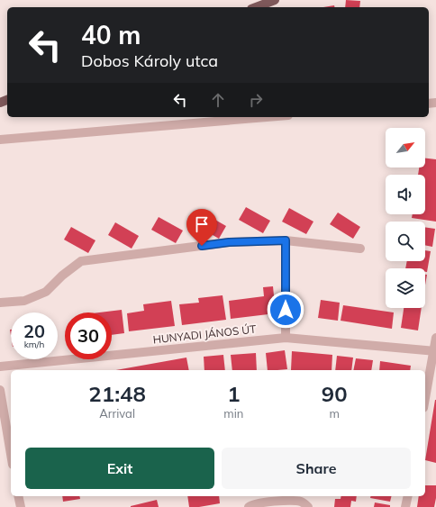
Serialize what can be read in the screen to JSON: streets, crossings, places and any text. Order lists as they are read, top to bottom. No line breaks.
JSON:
{"streets":{"street":["HUNYADI JÁNOS ÚT"]},"north":"top right","page":{"turn":["40 m","Dobos Károly utca"],"speed":"20 km/h","limit":"30","eta":["21:48","Arrival","1","min","90","m"],"buttons":["Exit","Share"]}}
